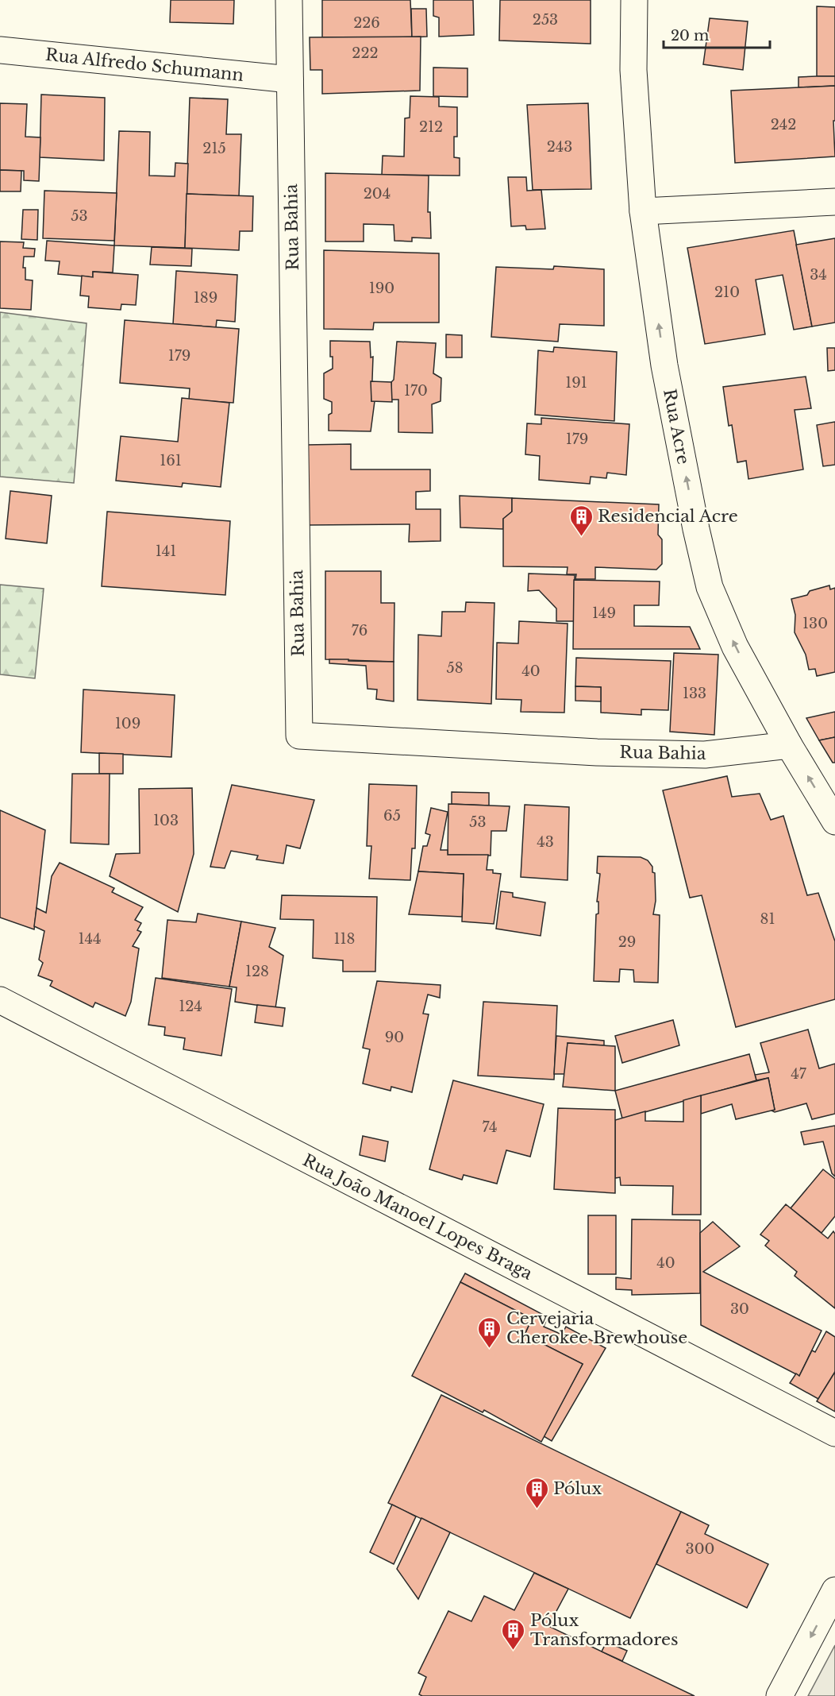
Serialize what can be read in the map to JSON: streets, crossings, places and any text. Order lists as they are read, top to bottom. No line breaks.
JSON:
{"streets":{"street":["Rua Alfredo Schumann","Rua Bahia","Rua Acre","Rua João Manoel Lopes Braga"]},"crossings":[["Rua Alfredo Schumann","Rua Bahia"],["Rua Bahia","Rua Acre"]],"one_way":["Rua Acre"],"places":{"building":["Residencial Acre","Cervejaria Cherokee Brewhouse","Pólux","Pólux Transformadores"]},"house_numbers":["253","226","222","242","212","243","215","204","53","34","190","210","189","179","191","170","179","161","141","149","130","76","58","40","133","109","65","103","53","43","81","144","118","29","128","124","90","47","74","40","30","300"],"scale_bar":"20 m"}
